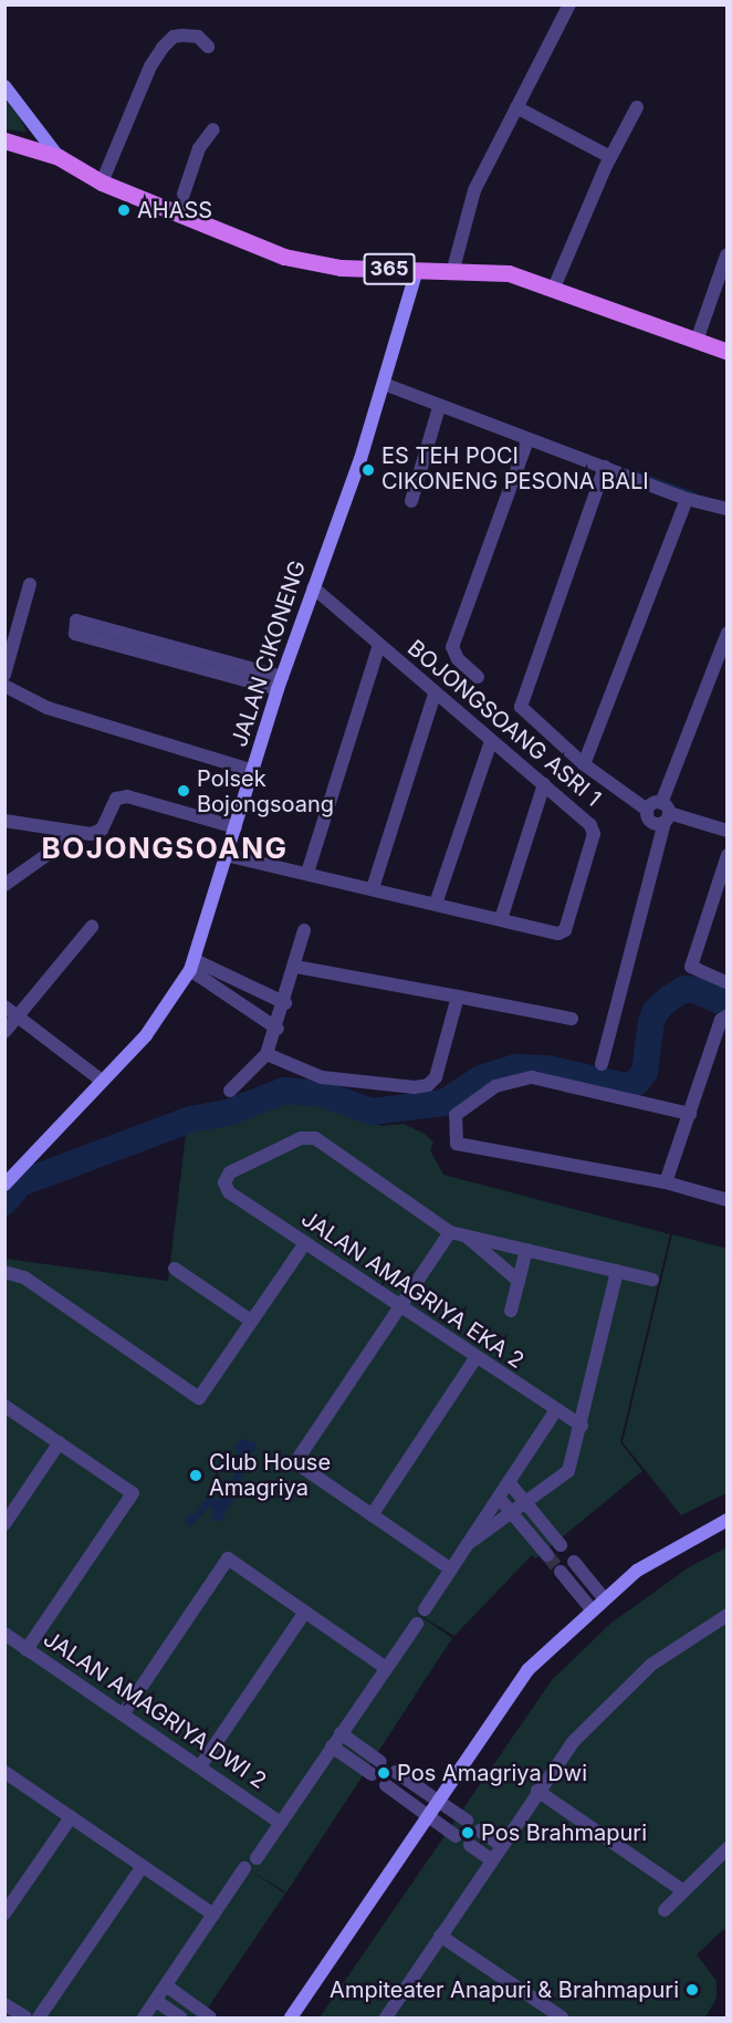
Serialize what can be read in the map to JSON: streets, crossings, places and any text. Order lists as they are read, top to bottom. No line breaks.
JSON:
{"streets":{"main road":["365"],"street":["JALAN CIKONENG","BOJONGSOANG ASRI 1","JALAN AMAGRIYA EKA 2","JALAN AMAGRIYA DWI 2"]},"crossings":[["365","JALAN CIKONENG"],["JALAN CIKONENG","BOJONGSOANG ASRI 1"]],"districts":["BOJONGSOANG"],"places":["AHASS","ES TEH POCI CIKONENG PESONA BALI","Polsek Bojongsoang","Club House Amagriya","Pos Amagriya Dwi","Pos Brahmapuri","Ampiteater Anapuri & Brahmapuri"]}
